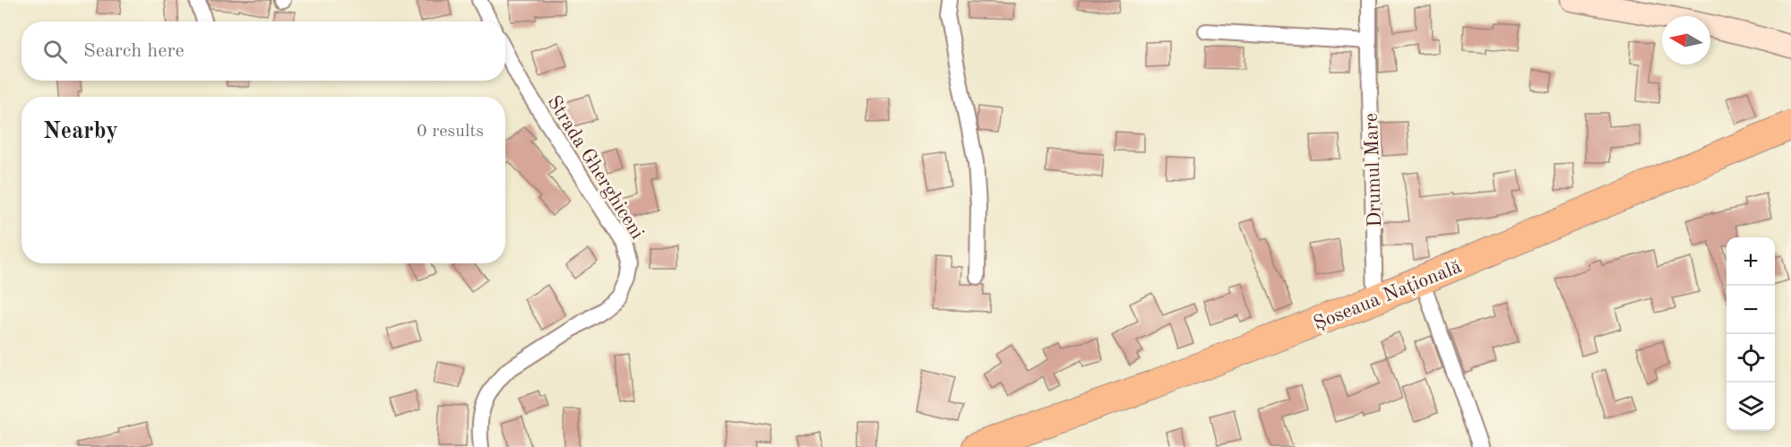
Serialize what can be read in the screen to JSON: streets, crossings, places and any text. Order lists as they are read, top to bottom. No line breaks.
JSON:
{"streets":{"highway":["Șoseaua Națională"],"street":["Strada Gherghiceni","Drumul Mare"]},"crossings":[["Drumul Mare","Șoseaua Națională"]],"north":"left","page":{"search":"Search here","heading":["Nearby","0 results"],"map_buttons":["+","−"]}}
